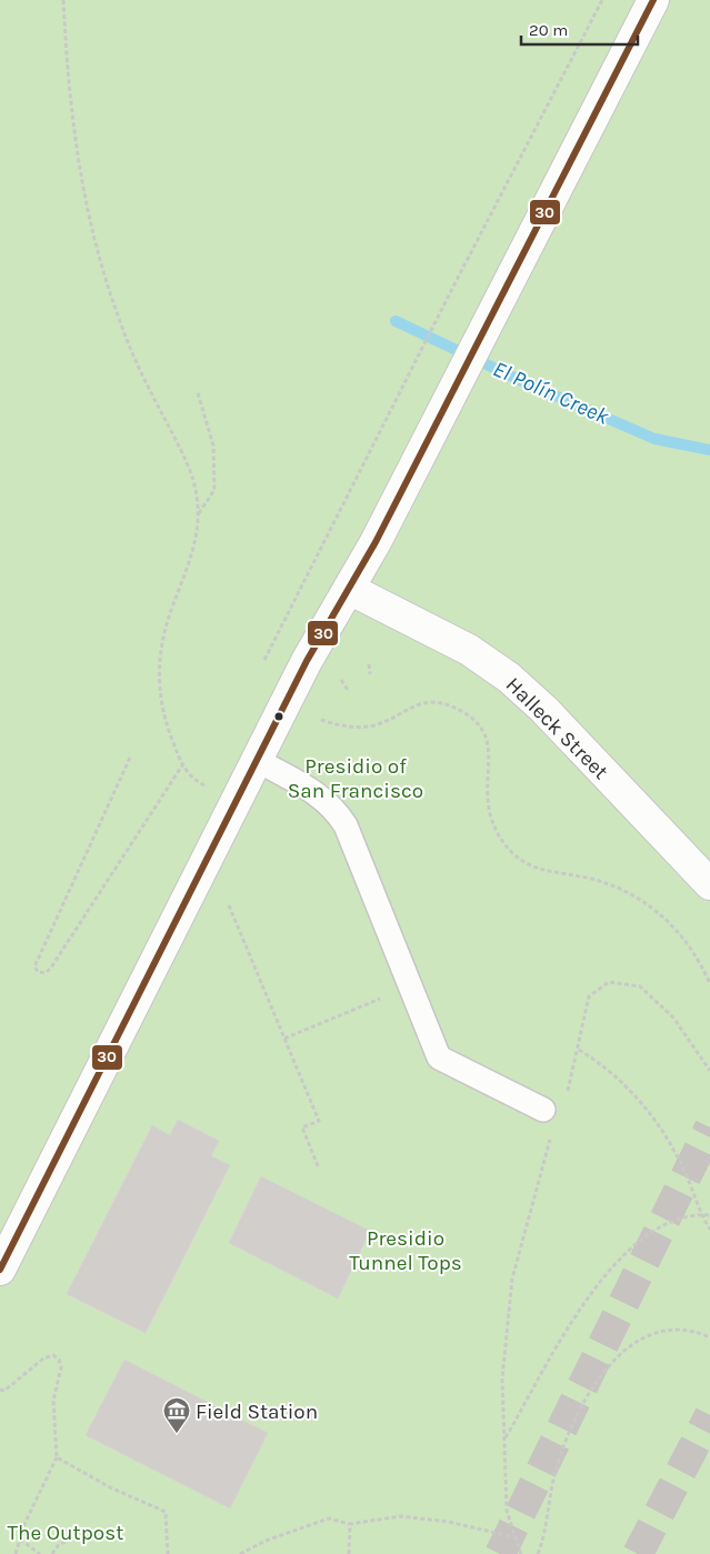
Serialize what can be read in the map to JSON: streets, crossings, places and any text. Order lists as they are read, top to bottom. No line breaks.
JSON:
{"streets":{"street":["Halleck Street"]},"water":["El Polín Creek"],"parks":["Presidio of San Francisco","Presidio Tunnel Tops","The Outpost"],"places":{"museum":["Field Station"]},"lines":["transit line 30"],"scale_bar":"20 m"}
